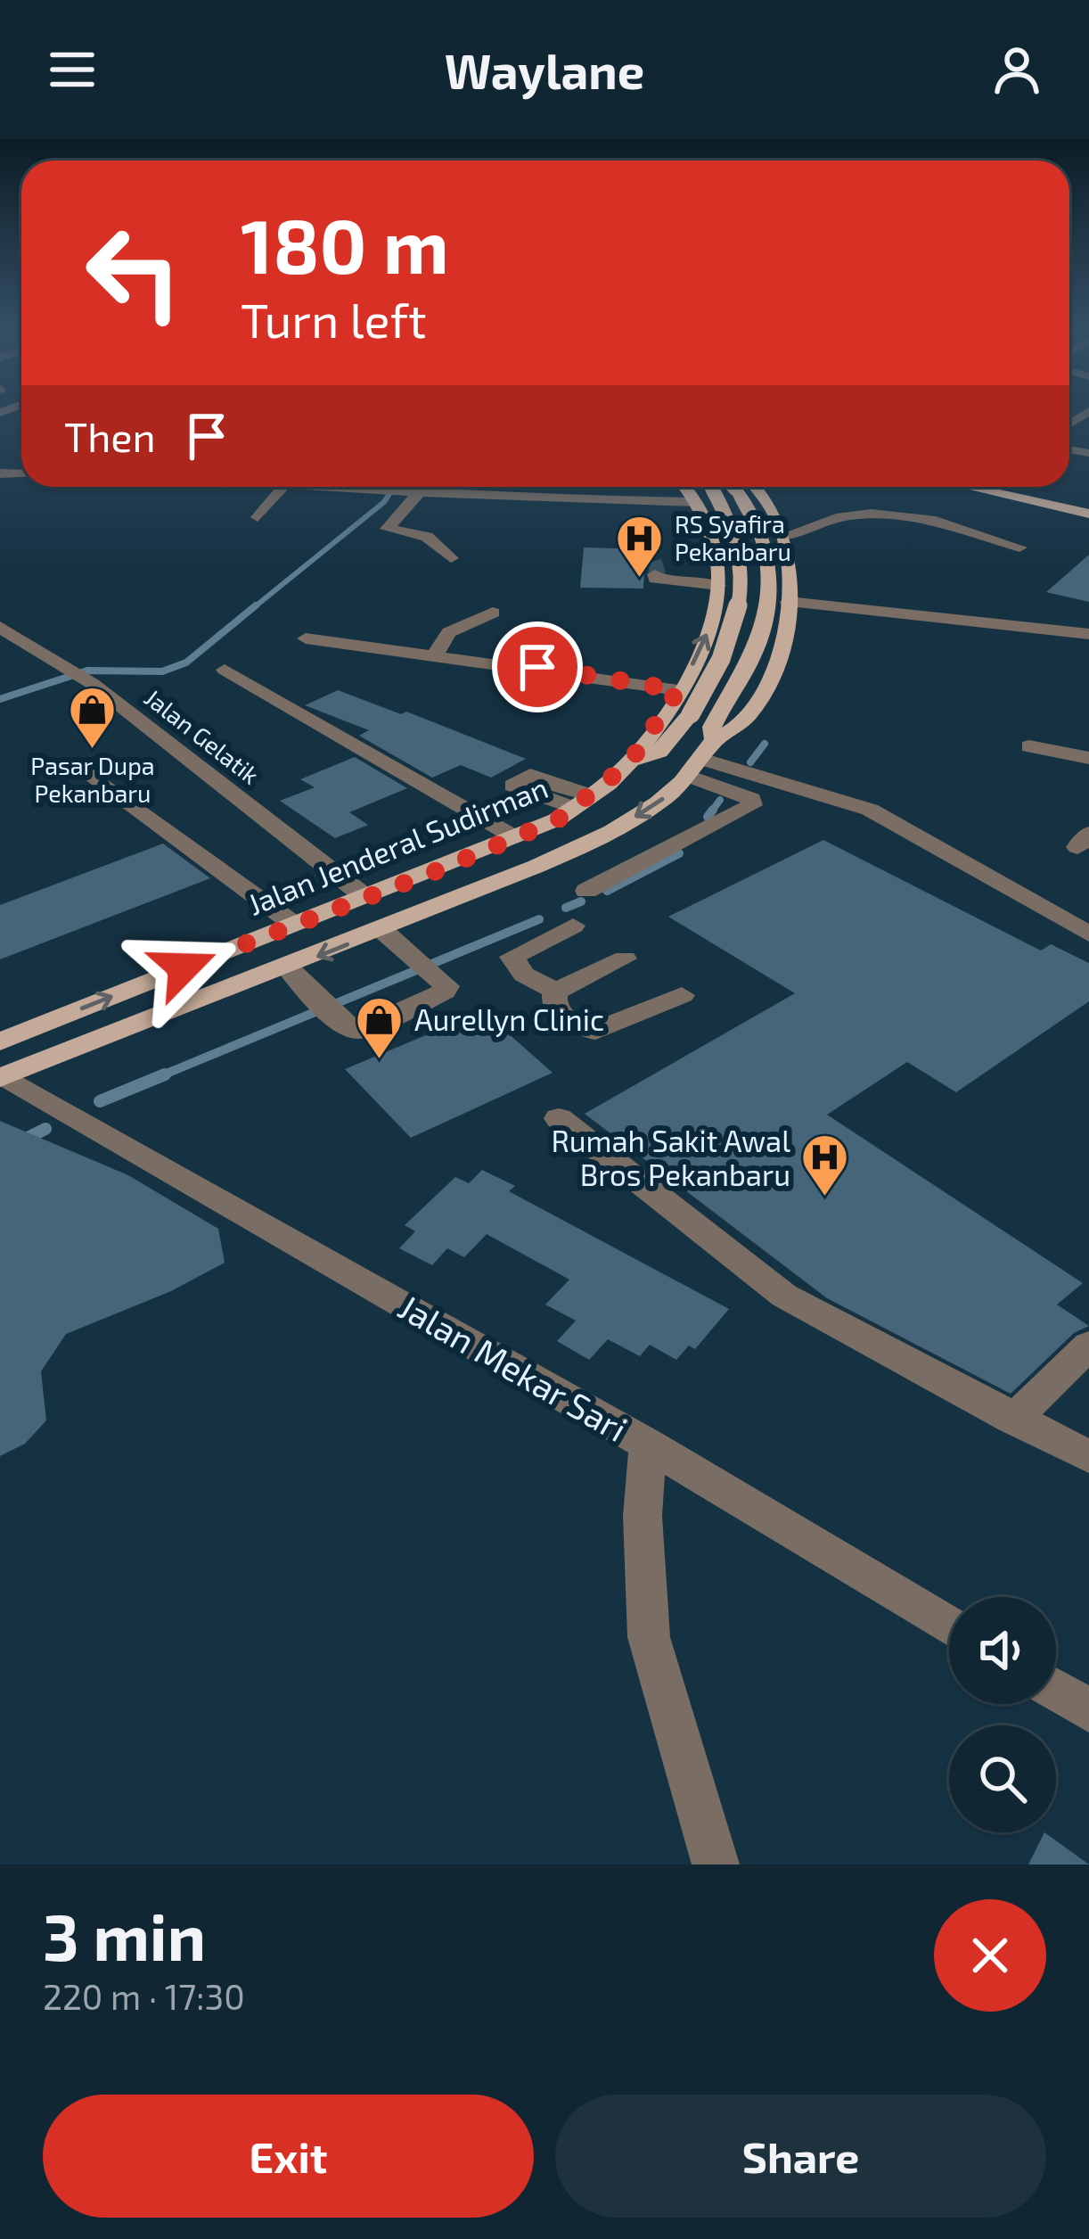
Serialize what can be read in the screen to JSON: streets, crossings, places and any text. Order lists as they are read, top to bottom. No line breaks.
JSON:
{"streets":{"main road":["Jalan Jenderal Sudirman"],"street":["Jalan Gelatik","Jalan Mekar Sari"]},"crossings":[["Jalan Gelatik","Jalan Jenderal Sudirman"]],"places":{"hospital":["RS Syafira Pekanbaru","Rumah Sakit Awal Bros Pekanbaru"],"shop":["Pasar Dupa Pekanbaru","Aurellyn Clinic"]},"page":{"header":"Waylane","turn":["180 m","Turn left"],"then":"Then","heading":["3 min","220 m · 17:30"],"buttons":["Exit","Share"]}}
